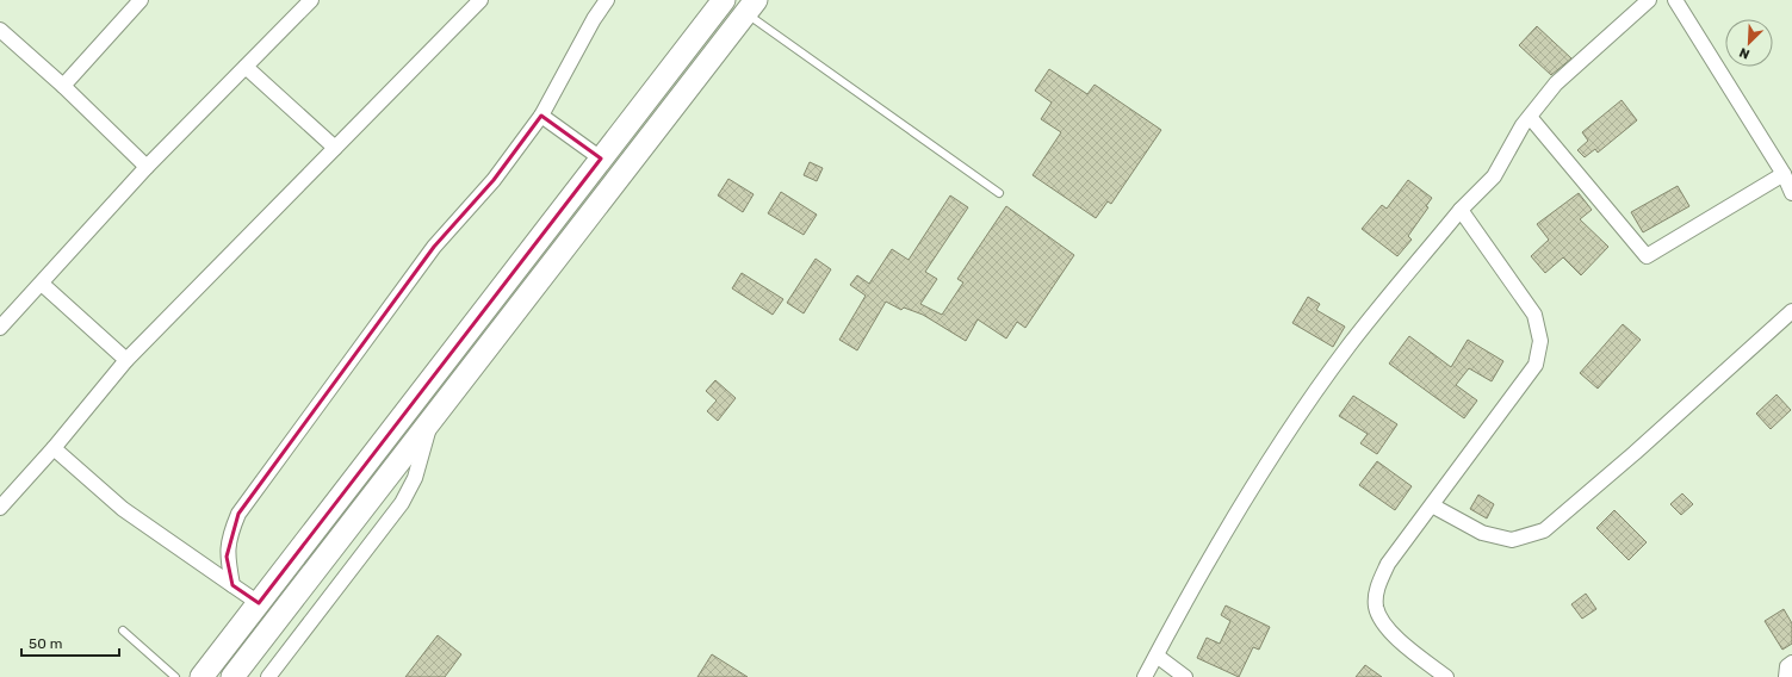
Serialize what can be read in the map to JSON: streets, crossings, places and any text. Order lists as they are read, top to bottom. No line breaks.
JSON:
{"scale_bar":"50 m","north":"bottom left"}
